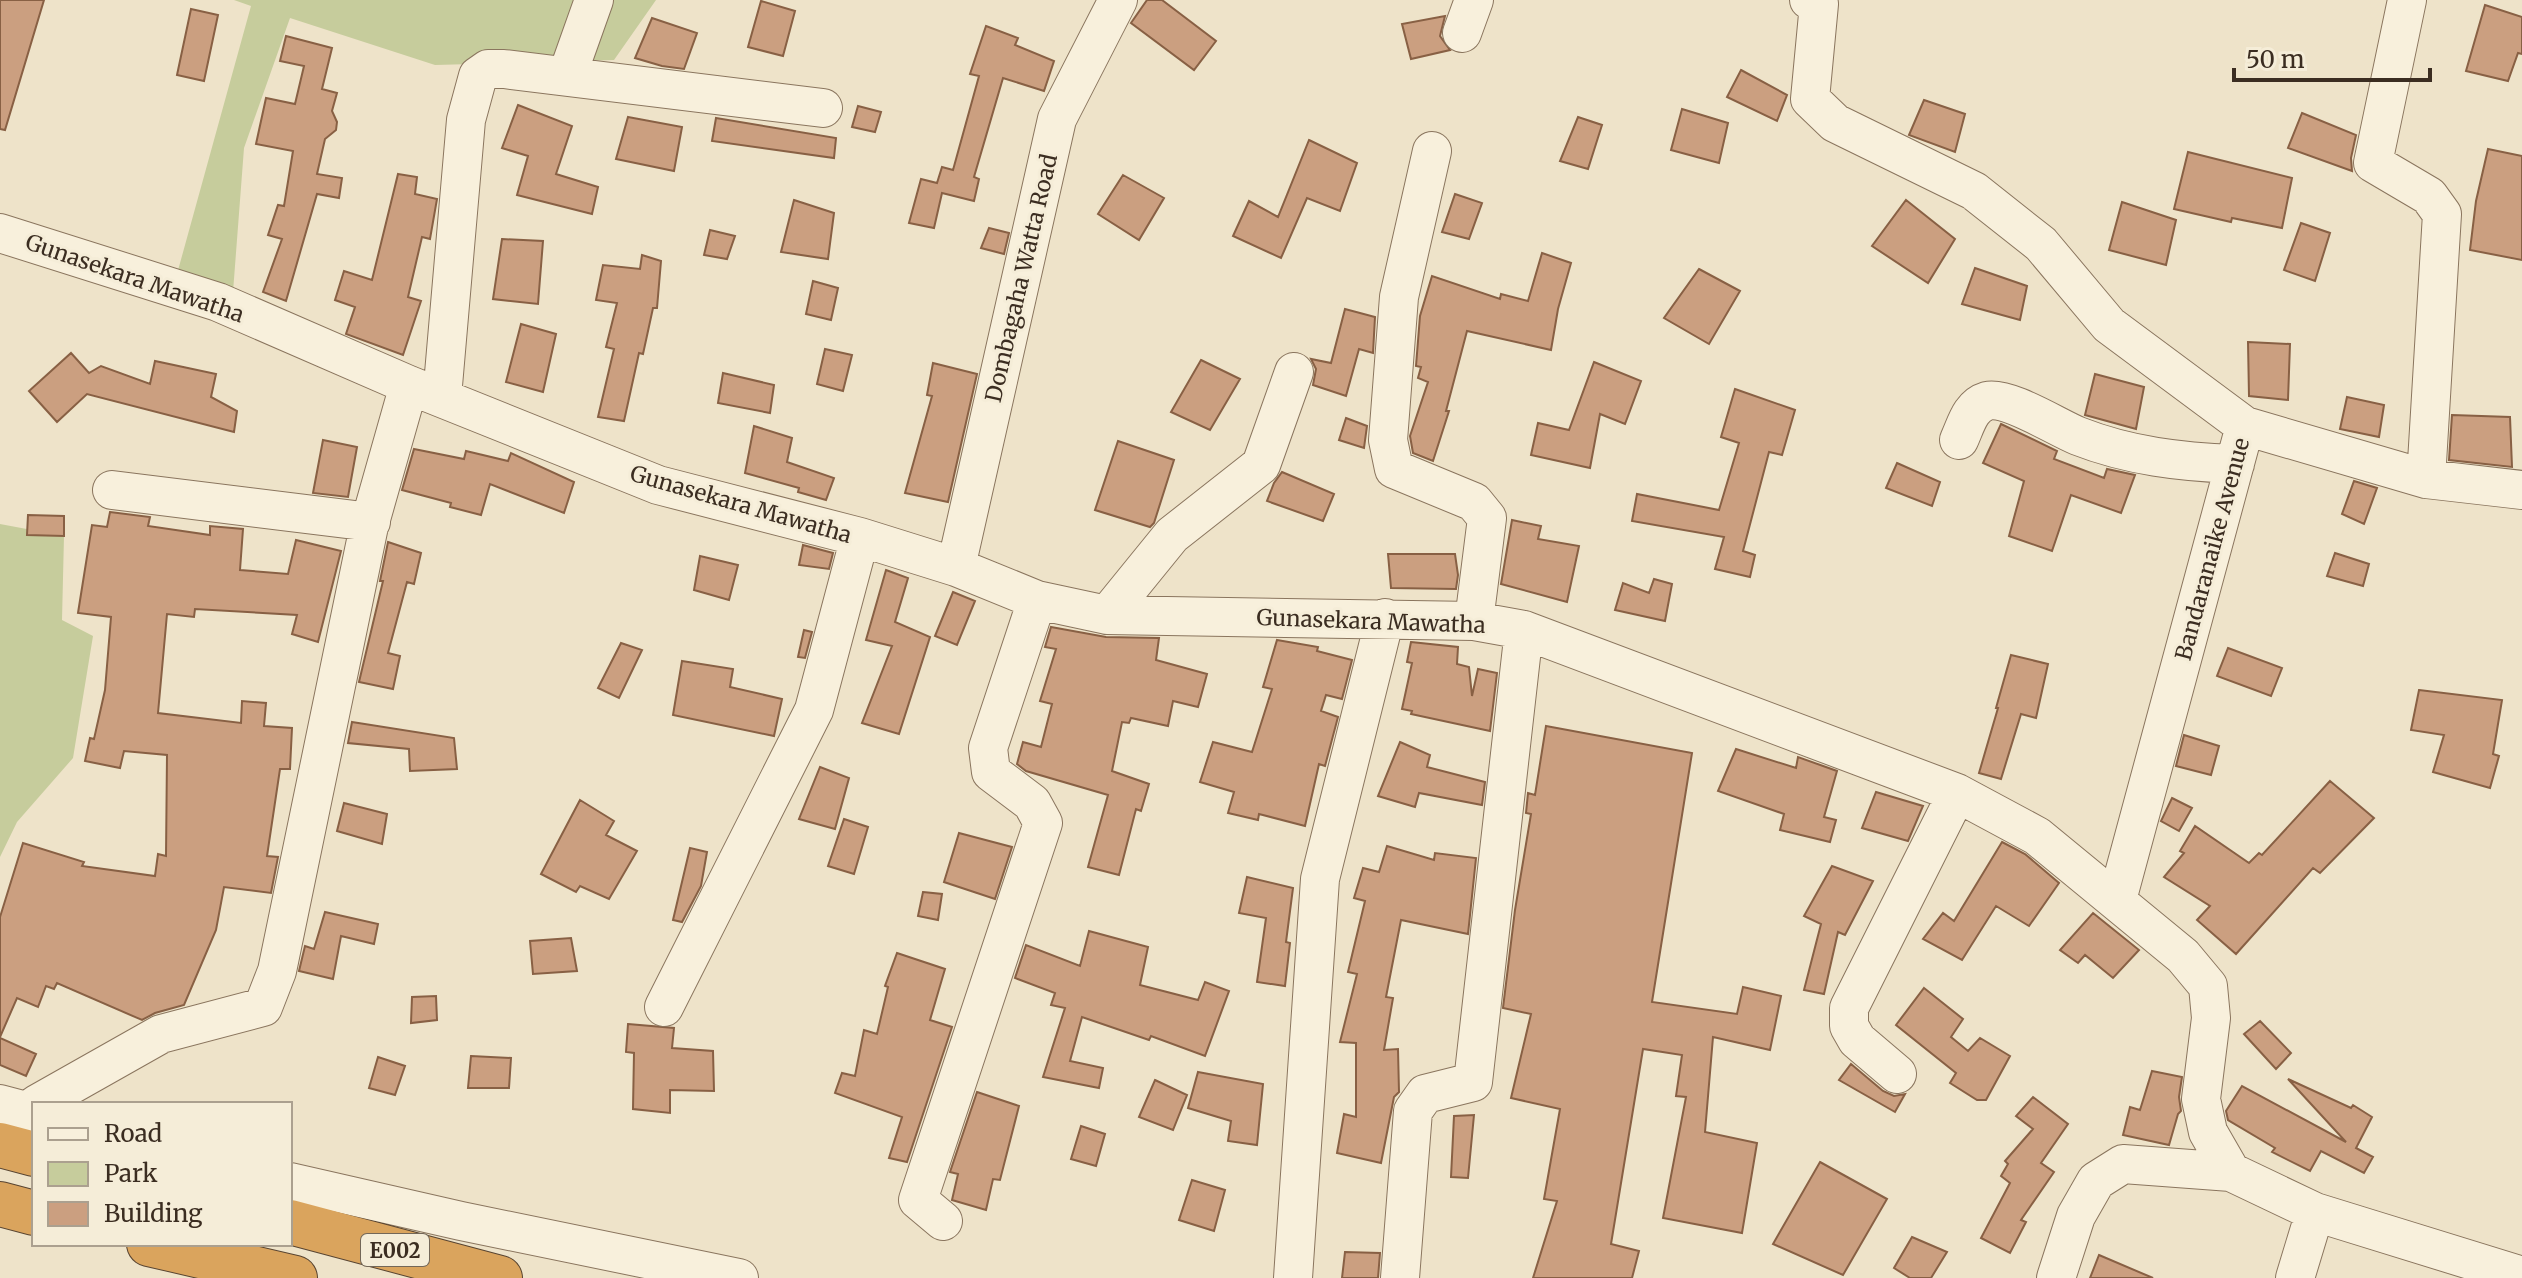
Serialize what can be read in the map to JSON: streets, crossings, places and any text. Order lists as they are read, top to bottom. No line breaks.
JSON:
{"streets":{"highway":["E002"],"street":["Gunasekara Mawatha","Dombagaha Watta Road","Bandaranaike Avenue"]},"crossings":[["Gunasekara Mawatha","Dombagaha Watta Road"],["Gunasekara Mawatha","Bandaranaike Avenue"]],"legend":["Road","Park","Building"],"scale_bar":"50 m"}
